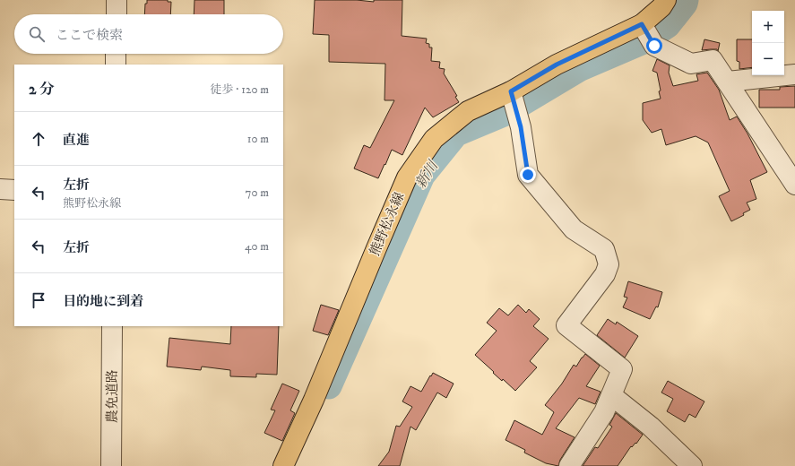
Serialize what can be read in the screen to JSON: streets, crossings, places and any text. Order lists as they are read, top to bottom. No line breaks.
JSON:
{"streets":{"main road":["熊野松永線"],"street":["農免道路"]},"water":["新川"],"page":{"map_buttons":["+","−"],"search":"ここで検索","heading":["2 分","徒歩 · 120 m"],"list":[["直進","10 m"],["左折","熊野松永線","70 m"],["左折","40 m"],"目的地に到着"]}}
